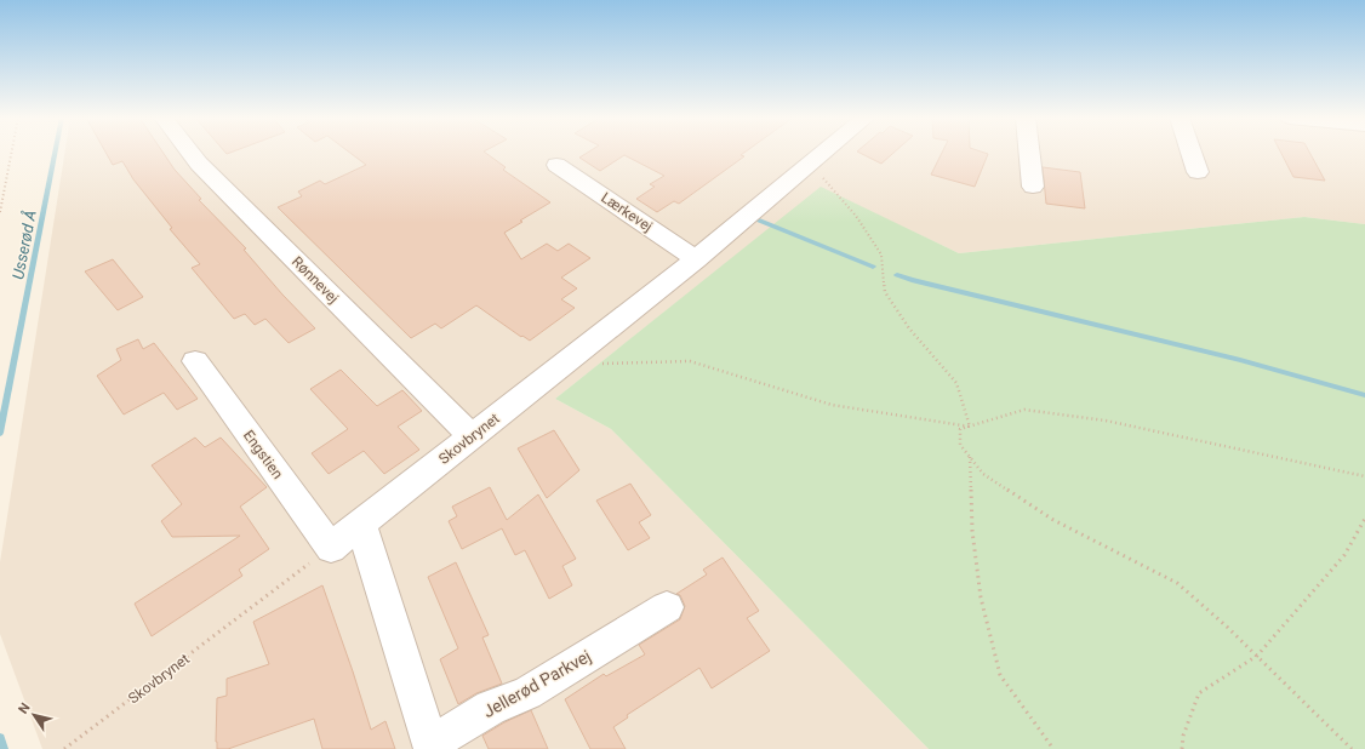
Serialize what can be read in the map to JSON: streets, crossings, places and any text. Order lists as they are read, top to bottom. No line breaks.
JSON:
{"streets":{"street":["Lærkevej","Rønnevej","Skovbrynet","Engstien","Jellerød Parkvej"]},"crossings":[["Lærkevej","Skovbrynet"],["Rønnevej","Skovbrynet"],["Skovbrynet","Engstien"],["Skovbrynet","Jellerød Parkvej"]],"water":["Usserød Å"],"north":"top left"}
